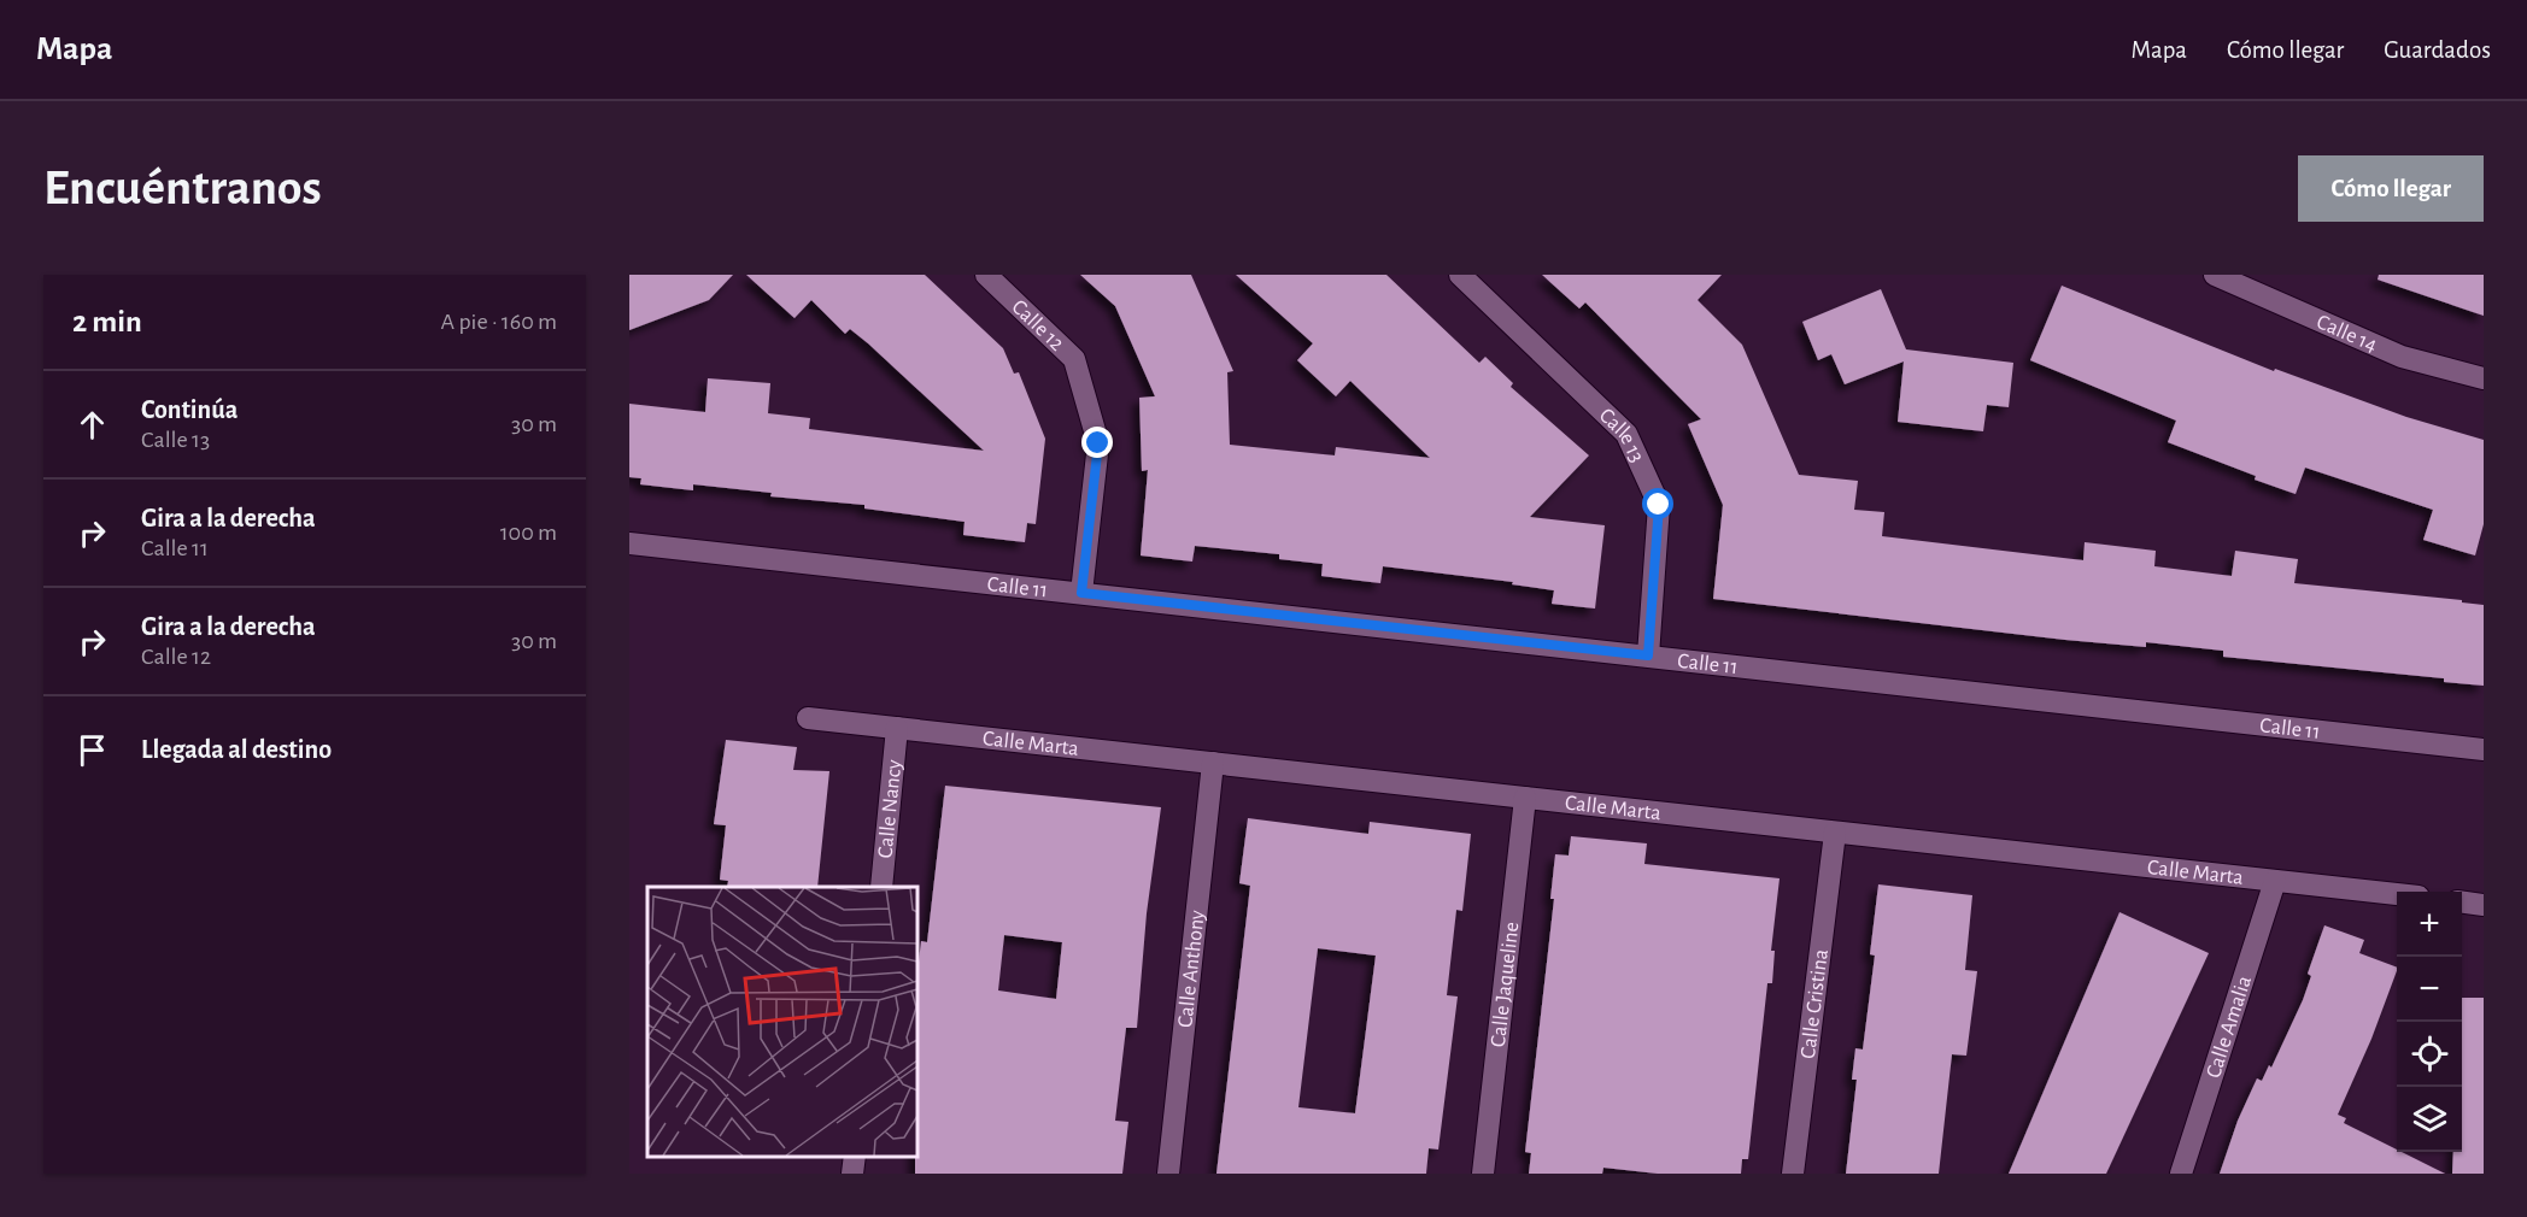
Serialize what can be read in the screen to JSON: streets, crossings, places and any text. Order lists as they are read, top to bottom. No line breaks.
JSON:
{"streets":{"street":["Calle 12","Calle 14","Calle 13","Calle 11","Calle Marta","Calle Nancy","Calle Anthony","Calle Jaqueline","Calle Cristina","Calle Amalia"]},"crossings":[["Calle 12","Calle 11"],["Calle 13","Calle 11"],["Calle Marta","Calle Nancy"],["Calle Marta","Calle Anthony"],["Calle Marta","Calle Jaqueline"],["Calle Marta","Calle Cristina"],["Calle Marta","Calle Amalia"]],"page":{"header":"Mapa","nav":["Mapa","Cómo llegar","Guardados"],"buttons":"Cómo llegar","title":"Encuéntranos","heading":["2 min","A pie · 160 m"],"list":[["Continúa","Calle 13","30 m"],["Gira a la derecha","Calle 11","100 m"],["Gira a la derecha","Calle 12","30 m"],"Llegada al destino"],"map_buttons":["+","−"]}}
